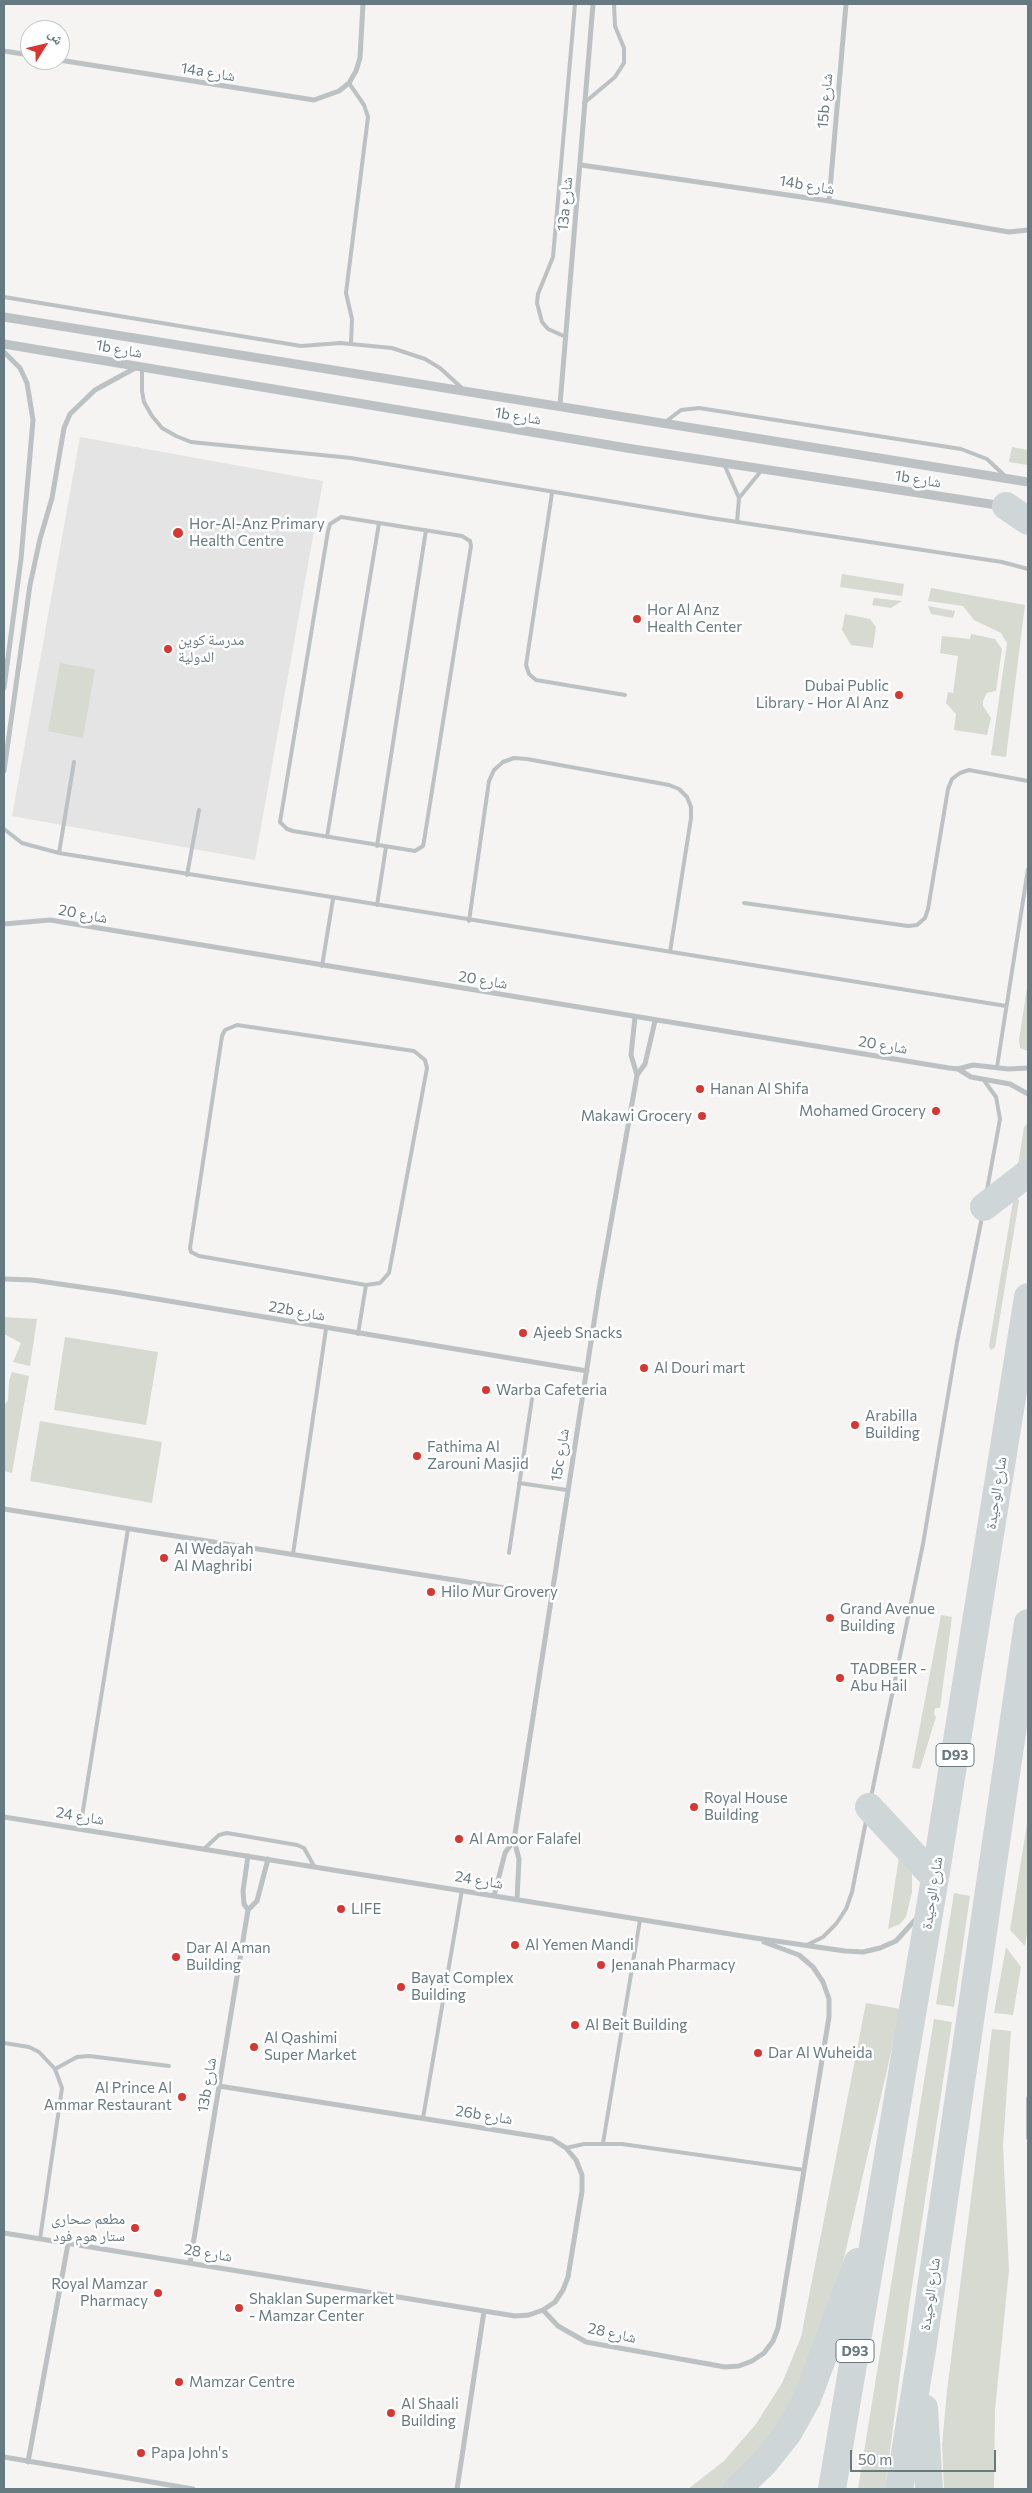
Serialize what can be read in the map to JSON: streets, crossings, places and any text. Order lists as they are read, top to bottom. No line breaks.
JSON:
{"streets":{"main road":["شارع الوحيدة","D93"],"street":["14a شارع","15b شارع","14b شارع","13a شارع","1b شارع","شارع 20","22b شارع","15c شارع","شارع 24","13b شارع","26b شارع","شارع 28"]},"crossings":[["15b شارع","14b شارع"],["14b شارع","13a شارع"],["13a شارع","1b شارع"],["شارع 20","15c شارع"],["22b شارع","15c شارع"],["15c شارع","شارع 24"],["شارع الوحيدة","شارع 24"],["شارع 24","13b شارع"],["شارع 24","شارع 28"],["13b شارع","26b شارع"],["13b شارع","شارع 28"]],"places":["Hor-Al-Anz Primary Health Centre","Hor Al Anz Health Center","مدرسة كوين الدولية","Dubai Public Library - Hor Al Anz","Hanan Al Shifa","Mohamed Grocery","Makawi Grocery","Ajeeb Snacks","Al Douri mart","Warba Cafeteria","Arabilla Building","Fathima Al Zarouni Masjid","Al Wedayah Al Maghribi","Hilo Mur Grovery","Grand Avenue Building","TADBEER - Abu Hail","Royal House Building","Al Amoor Falafel","LIFE","Al Yemen Mandi","Dar Al Aman Building","Jenanah Pharmacy","Bayat Complex Building","Al Beit Building","Al Qashimi Super Market","Dar Al Wuheida","Al Prince Al Ammar Restaurant","مطعم صحارى ستار هوم فود","Royal Mamzar Pharmacy","Shaklan Supermarket - Mamzar Center","Mamzar Centre","Al Shaali Building","Papa John's"],"scale_bar":"50 m","north":"top right"}
